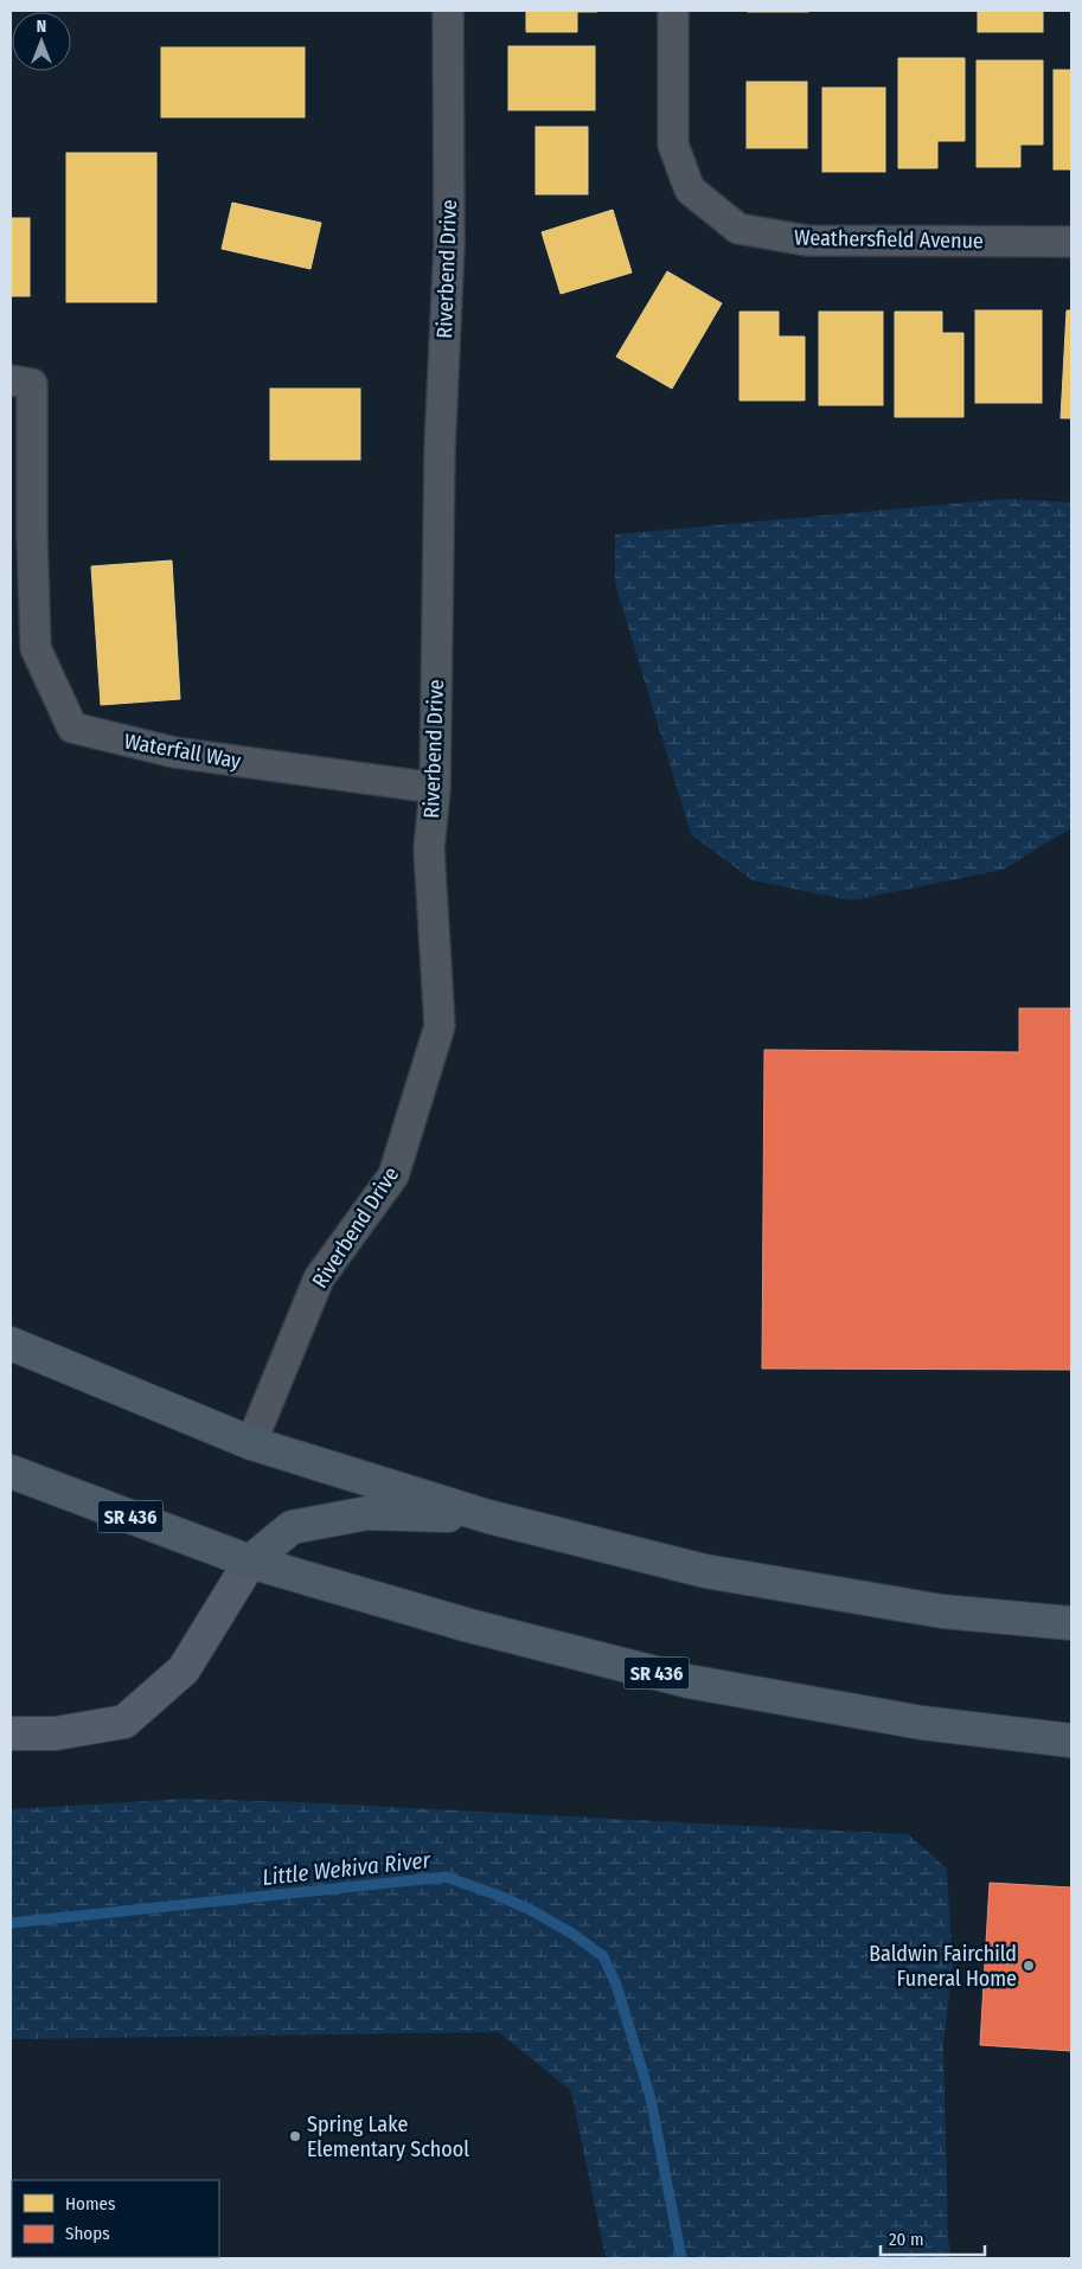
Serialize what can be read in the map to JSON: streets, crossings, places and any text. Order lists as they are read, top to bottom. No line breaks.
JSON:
{"streets":{"main road":["SR 436"],"street":["Weathersfield Avenue","Riverbend Drive","Waterfall Way"]},"crossings":[["Riverbend Drive","Waterfall Way"]],"water":["Little Wekiva River"],"places":["Baldwin Fairchild Funeral Home","Spring Lake Elementary School"],"legend":["Homes","Shops"],"scale_bar":"20 m","north":"top"}
